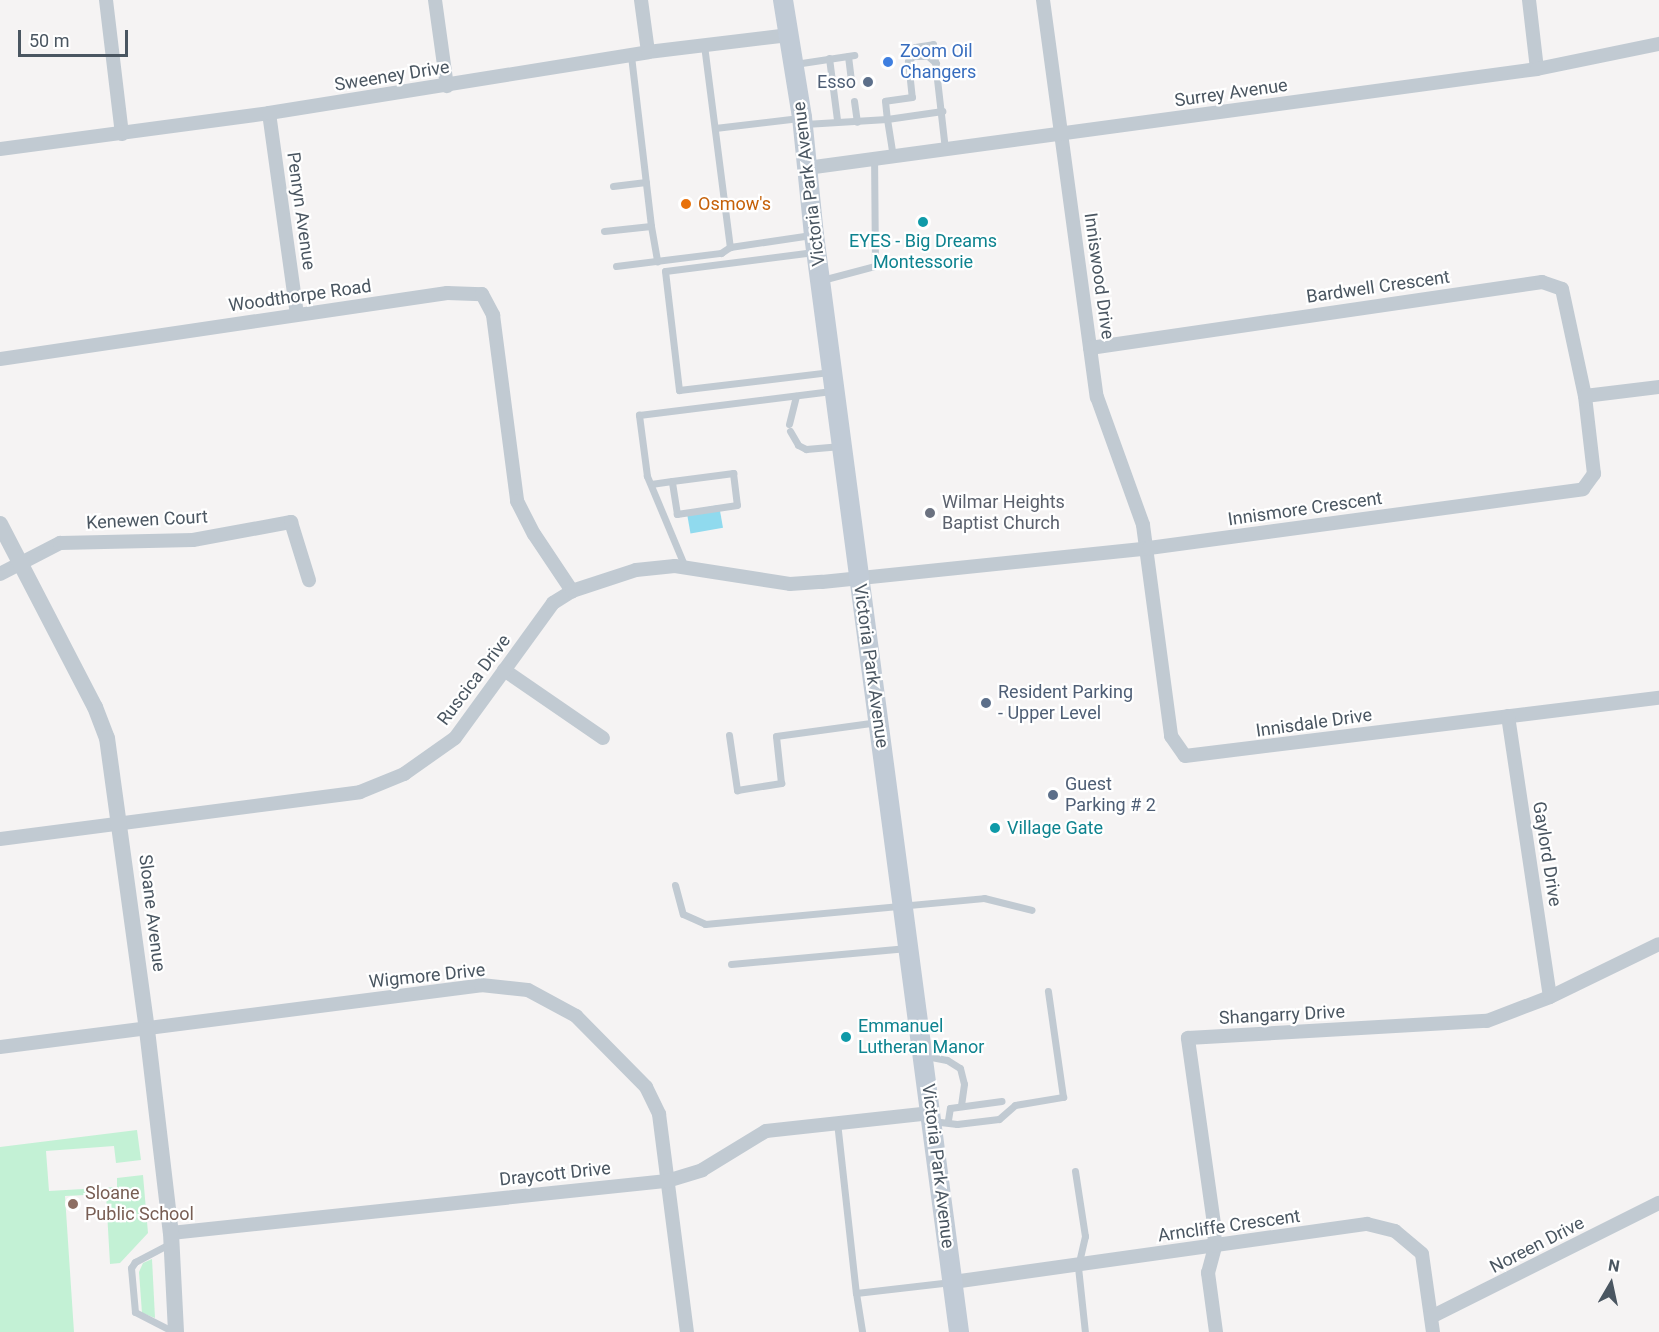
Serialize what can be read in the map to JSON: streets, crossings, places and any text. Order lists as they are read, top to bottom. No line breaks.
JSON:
{"streets":{"main road":["Victoria Park Avenue"],"street":["Sweeney Drive","Surrey Avenue","Penryn Avenue","Inniswood Drive","Bardwell Crescent","Woodthorpe Road","Innismore Crescent","Kenewen Court","Ruscica Drive","Innisdale Drive","Gaylord Drive","Sloane Avenue","Wigmore Drive","Shangarry Drive","Draycott Drive","Arncliffe Crescent","Noreen Drive"]},"crossings":[["Sweeney Drive","Victoria Park Avenue"],["Sweeney Drive","Penryn Avenue"],["Surrey Avenue","Victoria Park Avenue"],["Surrey Avenue","Inniswood Drive"],["Victoria Park Avenue","Innismore Crescent"],["Victoria Park Avenue","Ruscica Drive"],["Victoria Park Avenue","Draycott Drive"],["Victoria Park Avenue","Arncliffe Crescent"],["Penryn Avenue","Woodthorpe Road"],["Inniswood Drive","Bardwell Crescent"],["Inniswood Drive","Innismore Crescent"],["Inniswood Drive","Innisdale Drive"],["Bardwell Crescent","Innismore Crescent"],["Woodthorpe Road","Ruscica Drive"],["Innismore Crescent","Ruscica Drive"],["Innismore Crescent","Innisdale Drive"],["Kenewen Court","Sloane Avenue"],["Ruscica Drive","Sloane Avenue"],["Innisdale Drive","Gaylord Drive"],["Gaylord Drive","Shangarry Drive"],["Sloane Avenue","Wigmore Drive"],["Sloane Avenue","Draycott Drive"],["Wigmore Drive","Draycott Drive"],["Shangarry Drive","Arncliffe Crescent"],["Arncliffe Crescent","Noreen Drive"]],"places":["Zoom Oil Changers","Esso","Osmow's","EYES - Big Dreams Montessorie","Wilmar Heights Baptist Church","Resident Parking - Upper Level","Guest Parking # 2","Village Gate","Emmanuel Lutheran Manor","Sloane Public School"],"scale_bar":"50 m","north":"top"}
